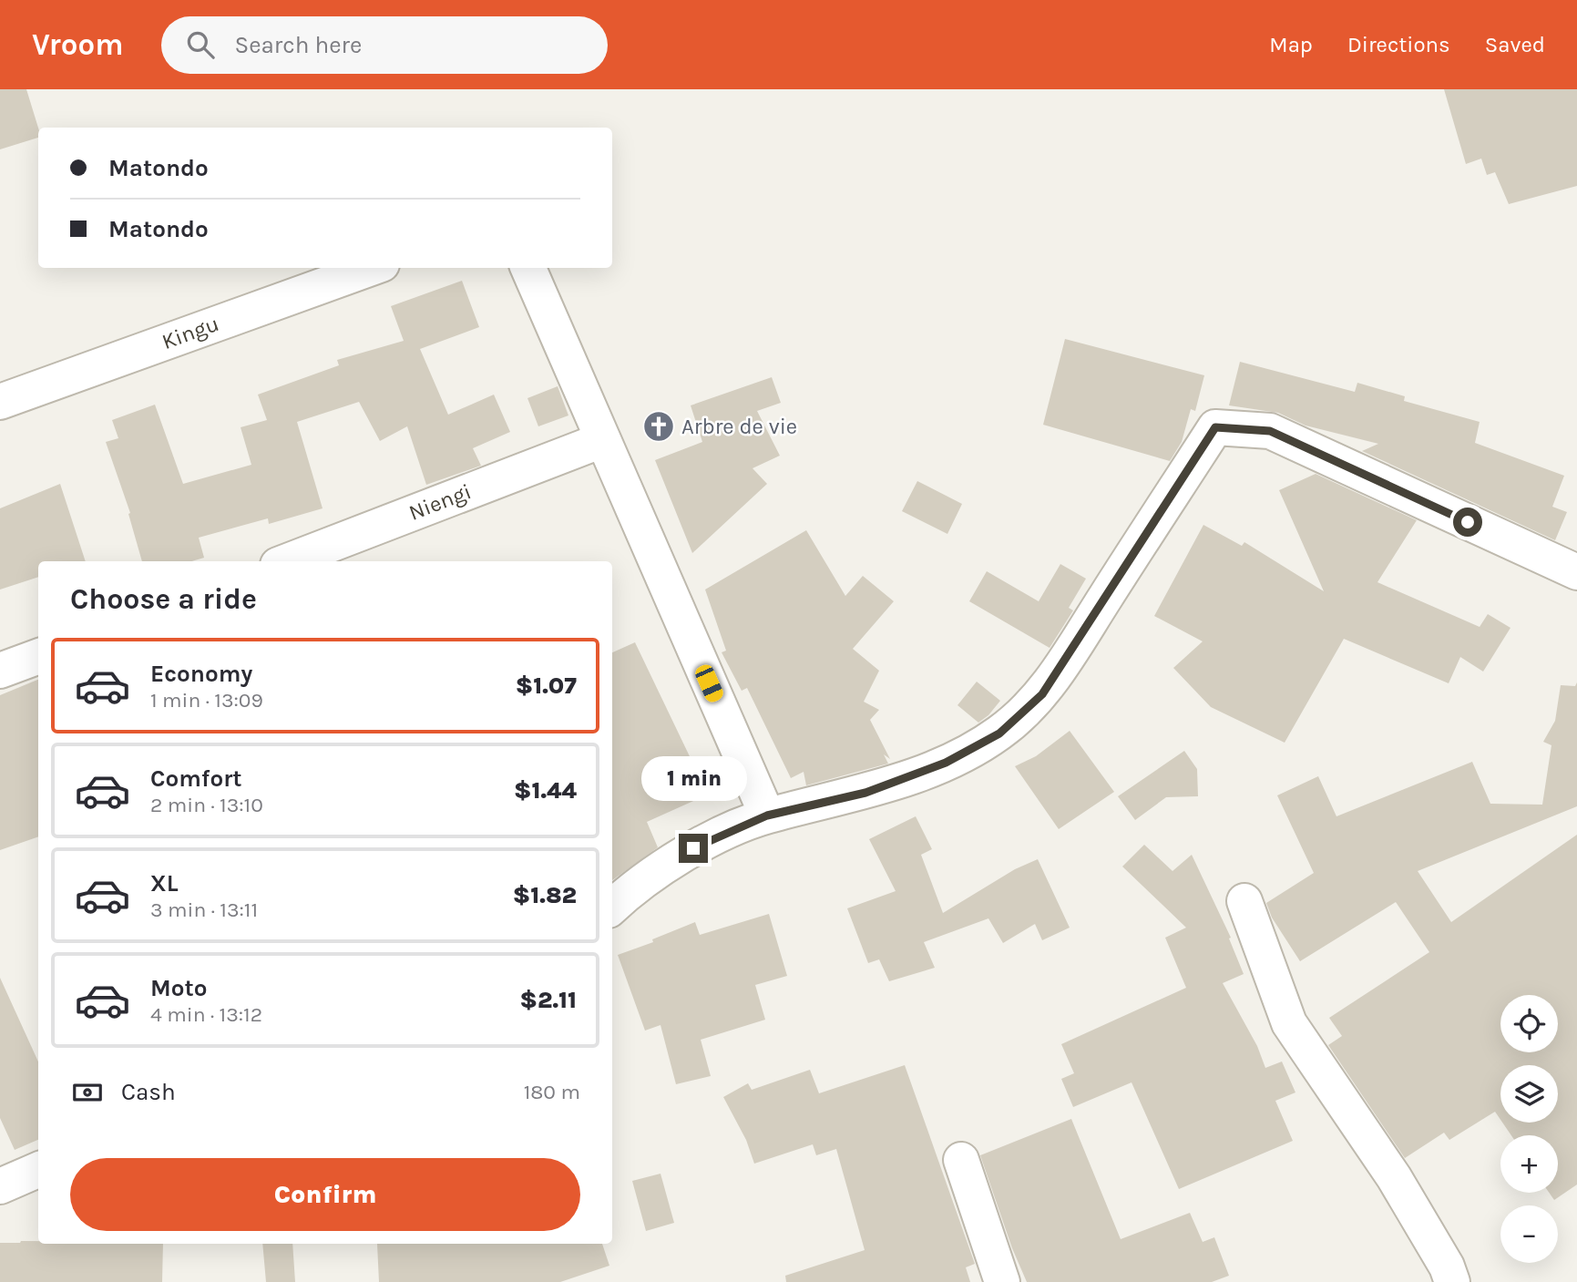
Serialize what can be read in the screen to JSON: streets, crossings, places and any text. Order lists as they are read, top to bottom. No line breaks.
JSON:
{"streets":{"street":["Kingu","Niengi"]},"places":{"church":["Arbre de vie"]},"page":{"header":"Vroom","search":"Search here","nav":["Map","Directions","Saved"],"banner":["Matondo","Matondo"],"heading":"Choose a ride","list":[{"name":"Economy","note":"1 min · 13:09","value":"$1.07"},{"name":"Comfort","note":"2 min · 13:10","value":"$1.44"},{"name":"XL","note":"3 min · 13:11","value":"$1.82"},{"name":"Moto","note":"4 min · 13:12","value":"$2.11"}],"bubble":"1 min","map_buttons":["+","−"],"pay":["Cash","180 m"],"buttons":"Confirm"}}
